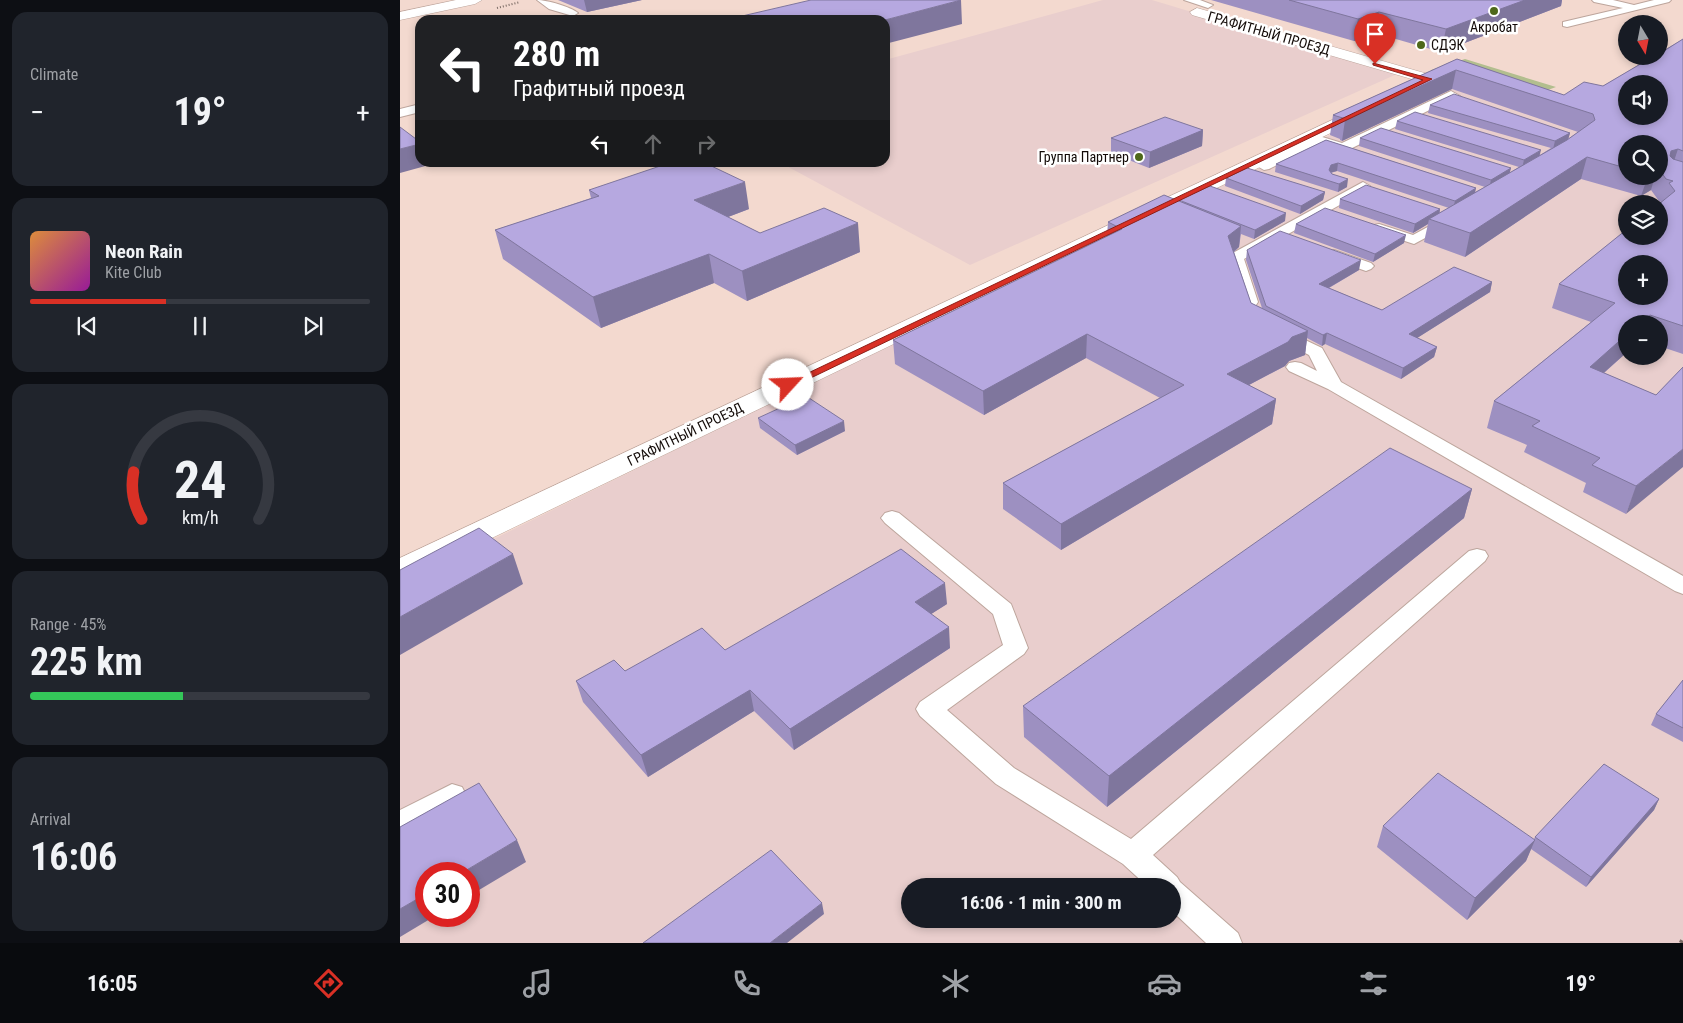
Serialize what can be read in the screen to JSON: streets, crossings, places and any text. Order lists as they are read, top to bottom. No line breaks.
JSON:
{"streets":{"street":["ГРАФИТНЫЙ ПРОЕЗД"]},"places":["Акробат","СДЭК","Группа Партнер"],"north":"bottom","page":{"tile":["Climate",["Range · 45%","225 km"],["Arrival","16:06"]],"map_buttons":["+","−"],"turn":["280 m","Графитный проезд"],"heat":["−","19°","+"],"song":["Neon Rain","Kite Club"],"limit":"30","trip":"16:06 · 1 min · 300 m","tabs":["16:05","19°"],"gauge":["24","km/h"]}}
